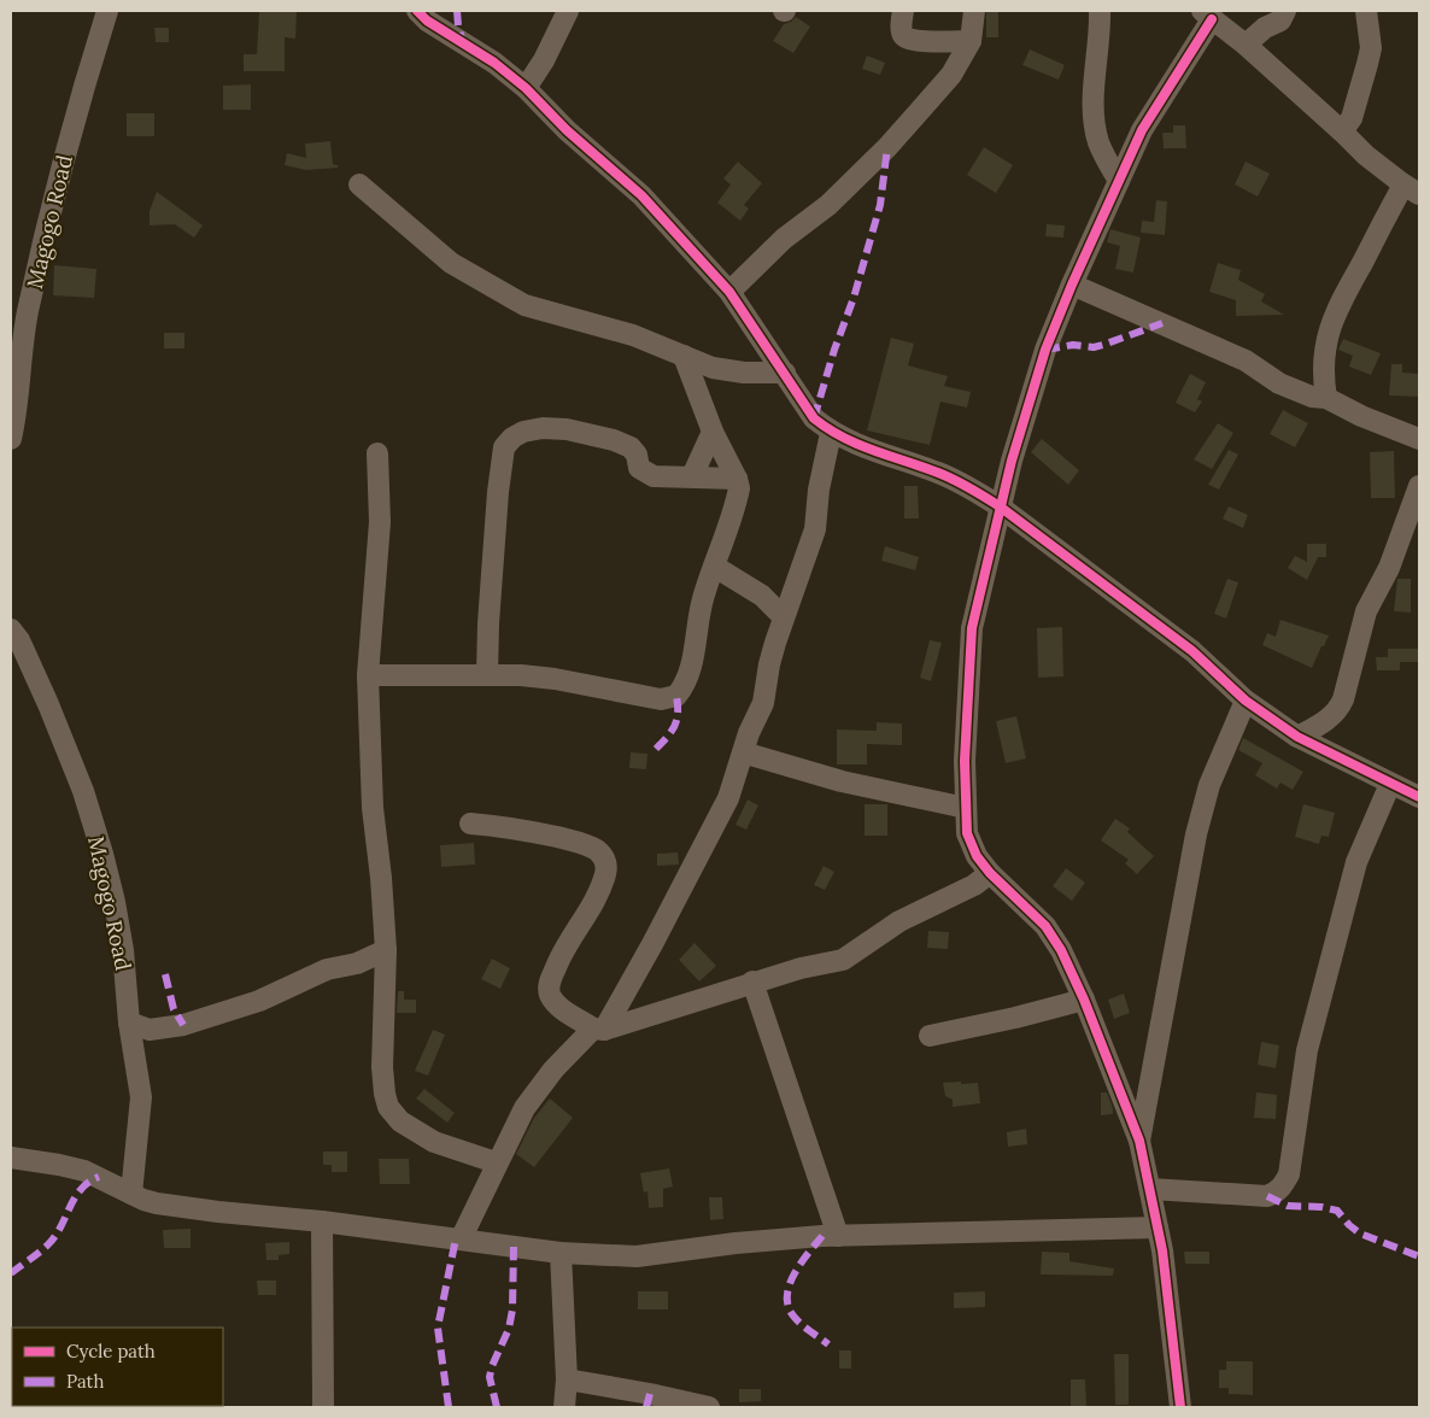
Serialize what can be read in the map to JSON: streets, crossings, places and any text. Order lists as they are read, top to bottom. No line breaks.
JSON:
{"streets":{"street":["Magogo Road"]},"legend":["Cycle path","Path"]}
